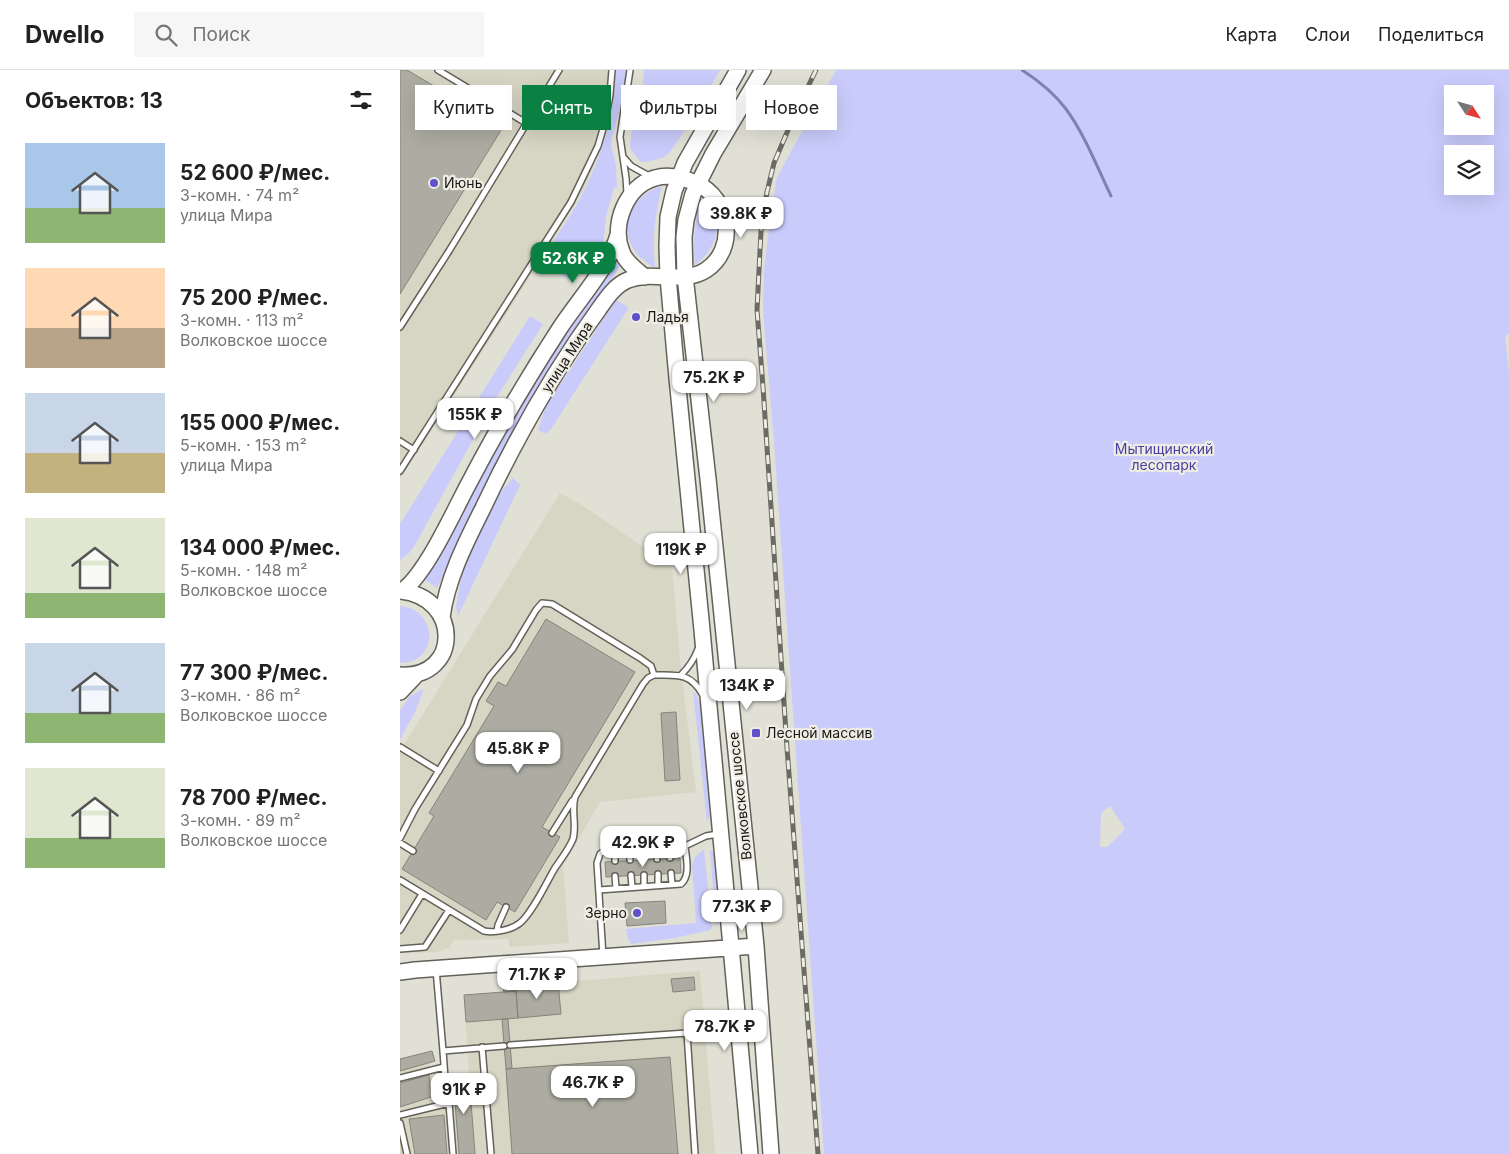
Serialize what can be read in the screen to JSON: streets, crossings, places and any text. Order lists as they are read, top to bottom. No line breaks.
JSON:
{"streets":{"main road":["улица Мира","Волковское шоссе"]},"crossings":[["улица Мира","Волковское шоссе"]],"parks":["Мытищинский лесопарк"],"places":{"other":["Июнь","Ладья","Зерно"],"transit":["Лесной массив"]},"north":"bottom right","page":{"header":"Dwello","search":"Поиск","nav":["Карта","Слои","Поделиться"],"heading":"Объектов: 13","chip":["Купить","Снять","Фильтры","Новое"],"list":[{"name":"52 600 ₽/мес.","note":"3-комн. · 74 m² · улица Мира"},{"name":"75 200 ₽/мес.","note":"3-комн. · 113 m² · Волковское шоссе"},{"name":"155 000 ₽/мес.","note":"5-комн. · 153 m² · улица Мира"},{"name":"134 000 ₽/мес.","note":"5-комн. · 148 m² · Волковское шоссе"},{"name":"77 300 ₽/мес.","note":"3-комн. · 86 m² · Волковское шоссе"},{"name":"78 700 ₽/мес.","note":"3-комн. · 89 m² · Волковское шоссе"}],"price":["39.8K ₽","52.6K ₽","75.2K ₽","155K ₽","119K ₽","134K ₽","45.8K ₽","42.9K ₽","77.3K ₽","71.7K ₽","78.7K ₽","46.7K ₽","91K ₽"]}}
